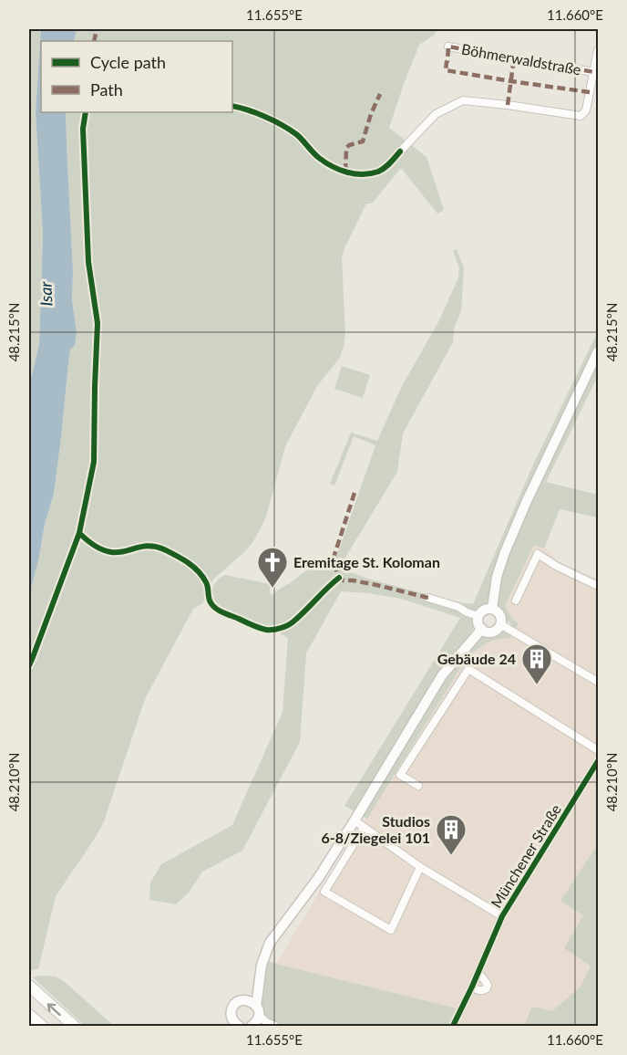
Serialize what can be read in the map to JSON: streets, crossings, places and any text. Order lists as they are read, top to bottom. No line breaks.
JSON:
{"streets":{"street":["Böhmerwaldstraße","Münchener Straße"]},"water":["Isar"],"places":{"church":["Eremitage St. Koloman"],"building":["Gebäude 24","Studios 6-8/Ziegelei 101"]},"legend":["Cycle path","Path"],"coordinates":["11.655°E","11.660°E","48.215°N","48.210°N"]}
